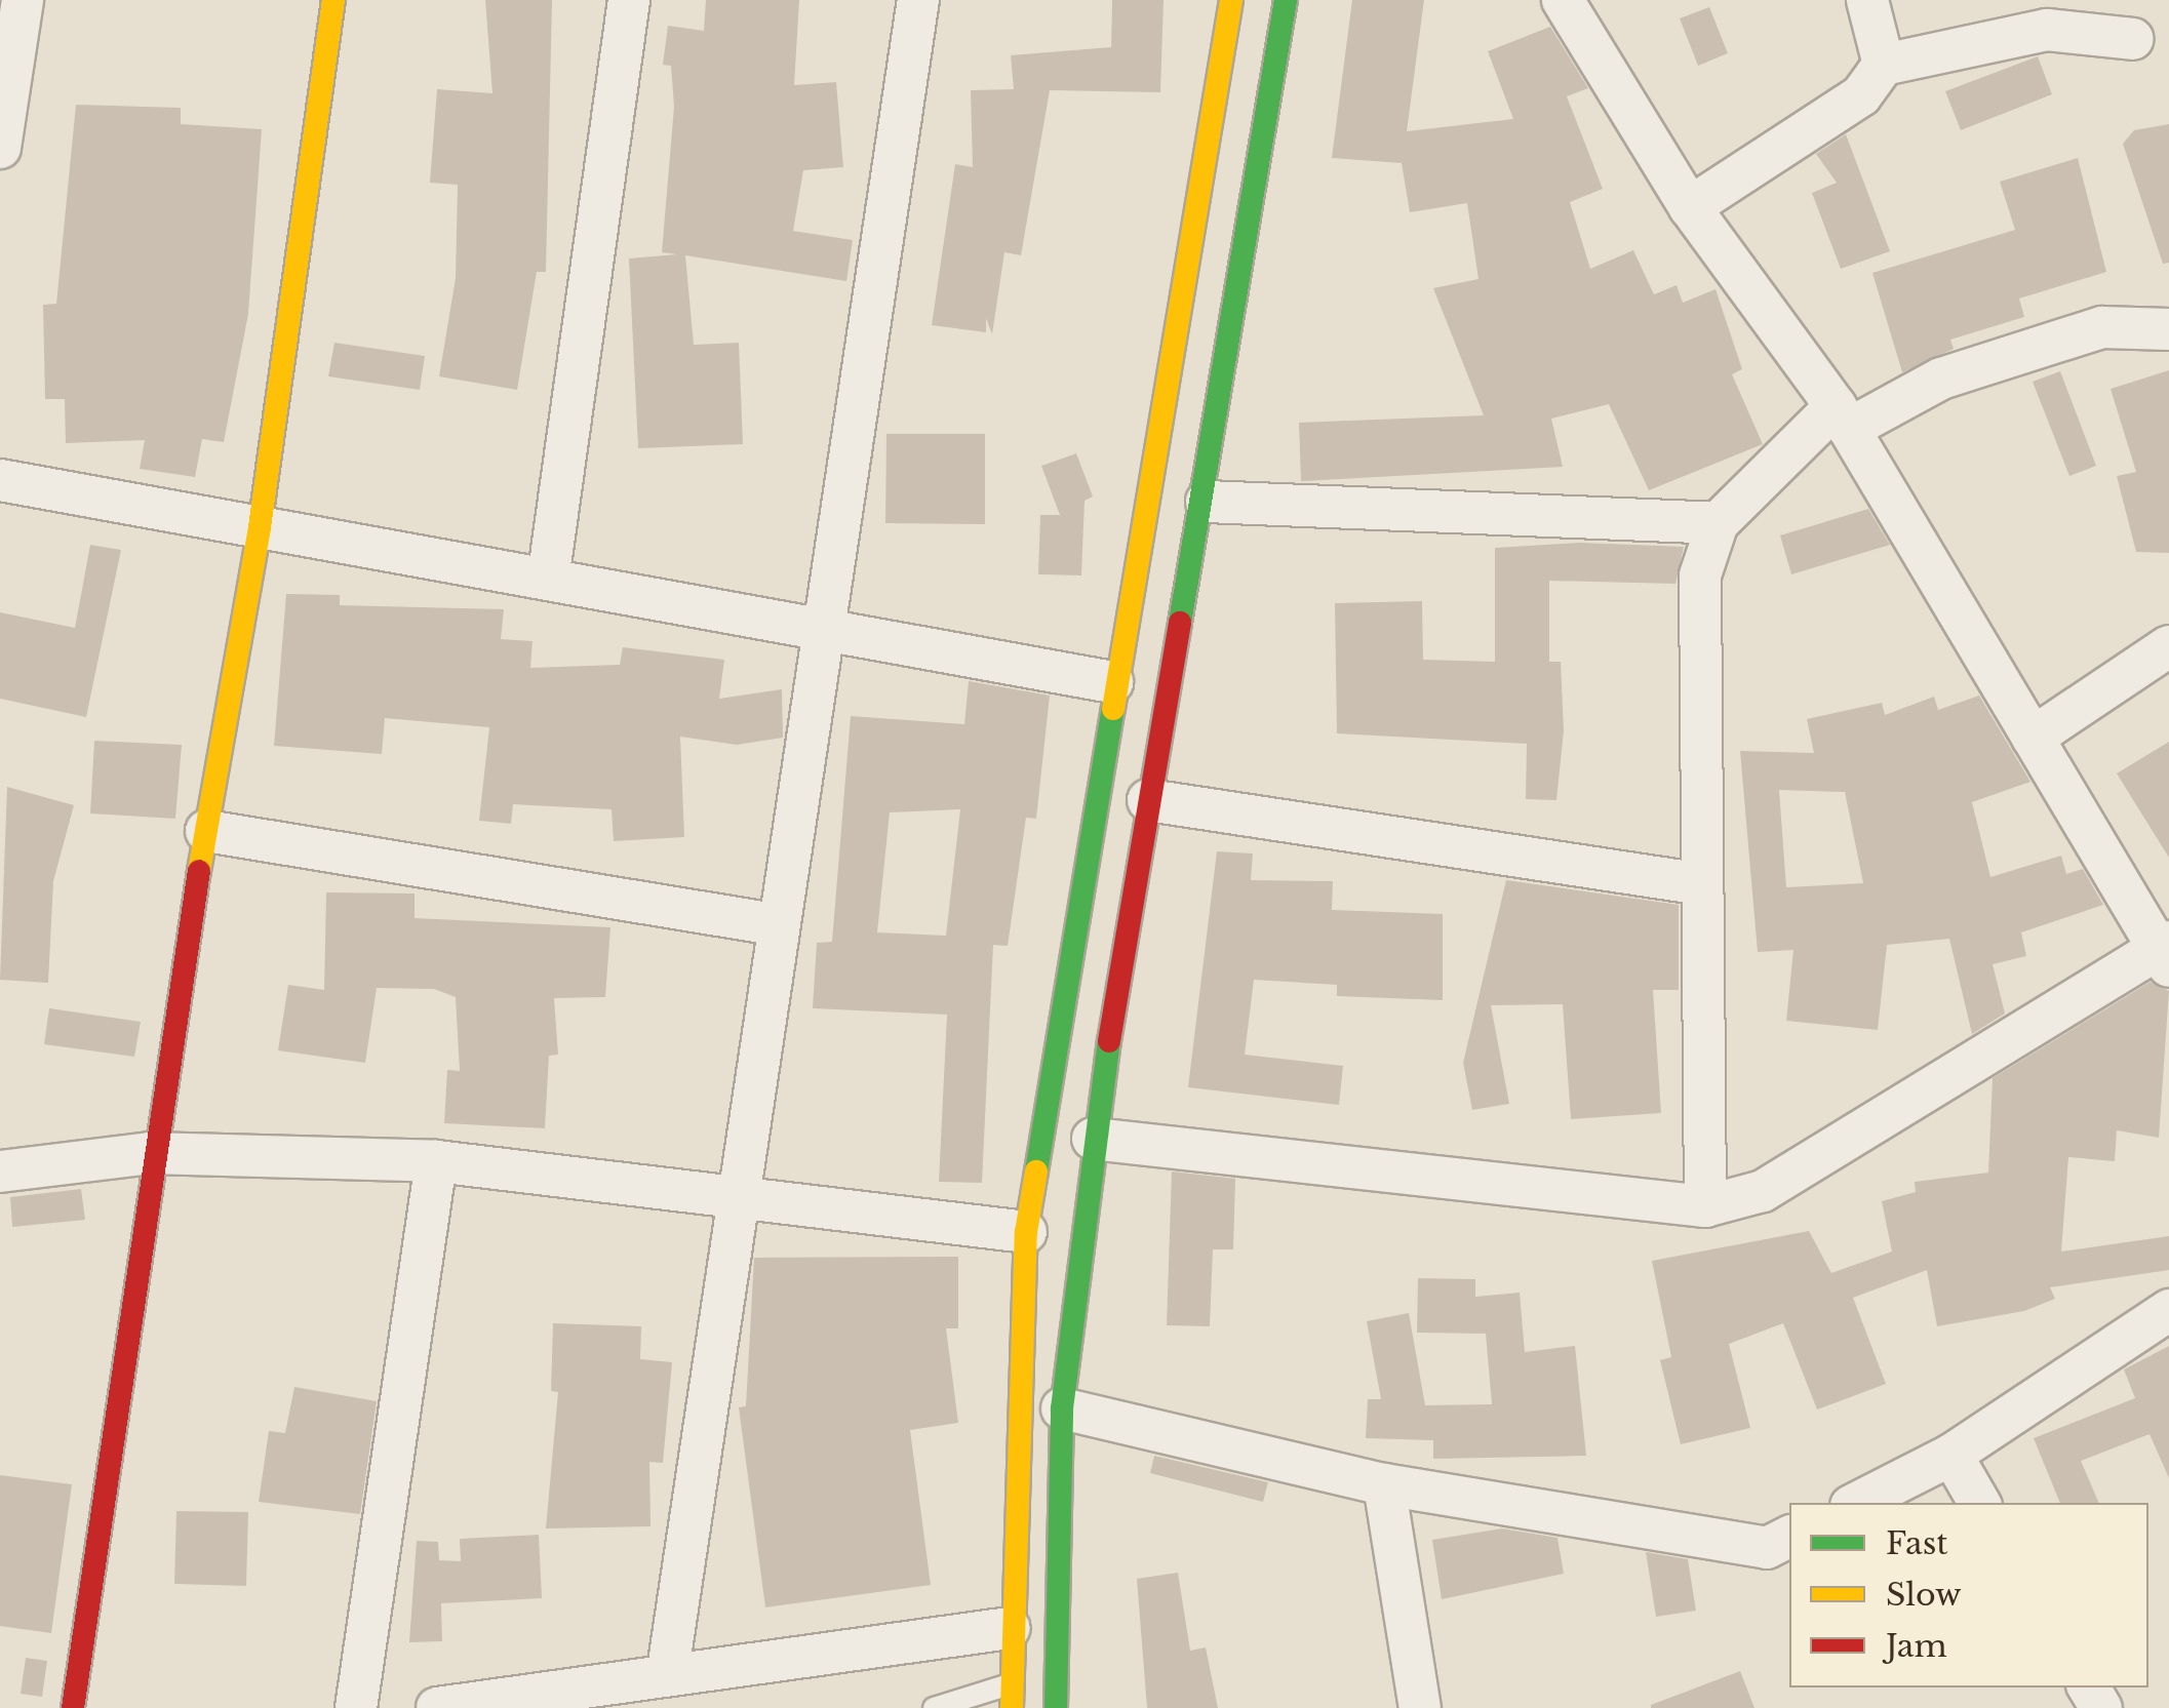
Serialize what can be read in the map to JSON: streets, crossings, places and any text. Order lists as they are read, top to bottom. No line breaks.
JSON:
{"legend":["Fast","Slow","Jam"]}
